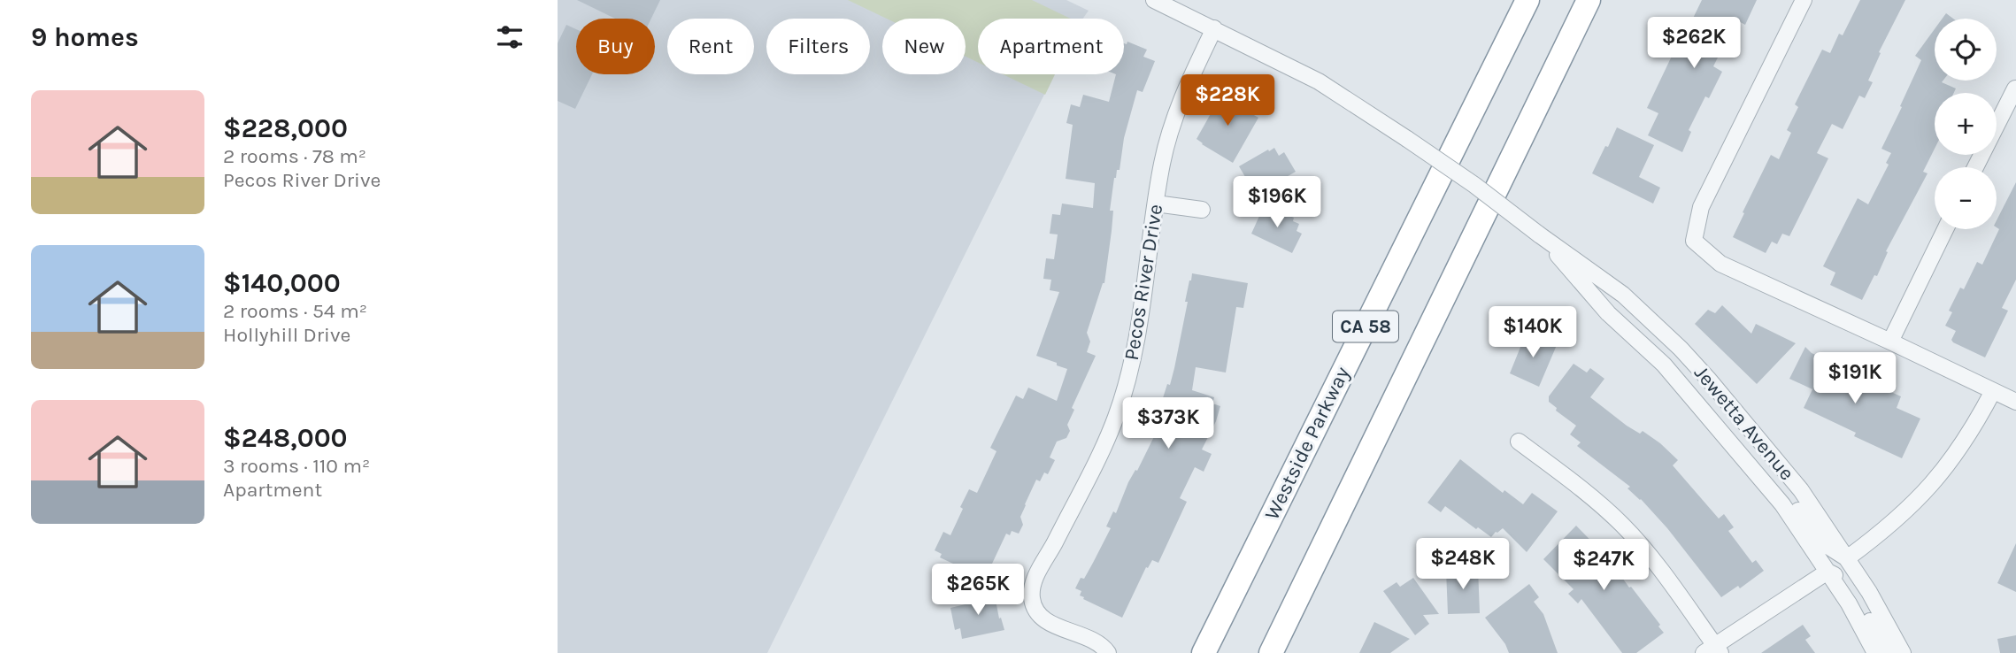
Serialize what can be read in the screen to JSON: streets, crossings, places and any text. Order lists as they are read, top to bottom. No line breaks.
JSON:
{"streets":{"highway":["CA 58","Westside Parkway"],"street":["Pecos River Drive","Jewetta Avenue"]},"crossings":[["Pecos River Drive","Jewetta Avenue"]],"page":{"heading":"9 homes","price":["$262K","$228K","$196K","$140K","$191K","$373K","$248K","$247K","$265K"],"map_buttons":["+","−"],"chip":["Buy","Rent","Filters","New","Apartment"],"list":[{"name":"$228,000","note":"2 rooms · 78 m² · Pecos River Drive"},{"name":"$140,000","note":"2 rooms · 54 m² · Hollyhill Drive"},{"name":"$248,000","note":"3 rooms · 110 m² · Apartment"}]}}
